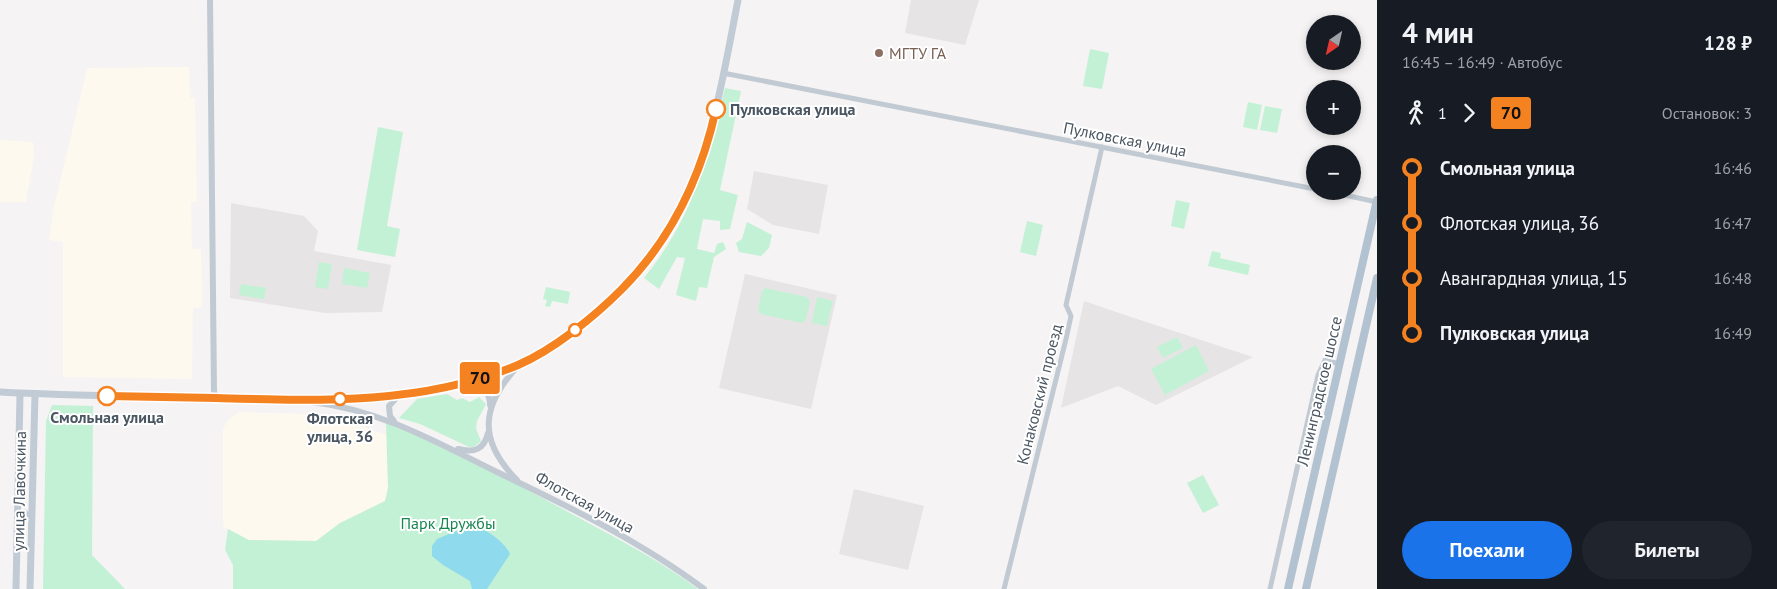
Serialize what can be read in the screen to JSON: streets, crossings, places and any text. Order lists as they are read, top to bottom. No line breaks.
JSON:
{"streets":{"main road":["Ленинградское шоссе","улица Лавочкина","Флотская улица"],"street":["Пулковская улица","Конаковский проезд"]},"crossings":[["Пулковская улица","Конаковский проезд"],["улица Лавочкина","Флотская улица"]],"parks":["Парк Дружбы"],"places":["МГТУ ГА","Пулковская улица","Смольная улица","Флотская улица, 36"],"lines":["bus line 70"],"north":"bottom left","page":{"on_map":"70","heading":["4 мин","16:45 – 16:49 · Автобус","128 ₽"],"map_buttons":["+","−"],"legs":["1","70","Остановок: 3"],"list":[{"name":"Смольная улица","value":"16:46"},{"name":"Флотская улица, 36","value":"16:47"},{"name":"Авангардная улица, 15","value":"16:48"},{"name":"Пулковская улица","value":"16:49"}],"buttons":["Поехали","Билеты"]}}
